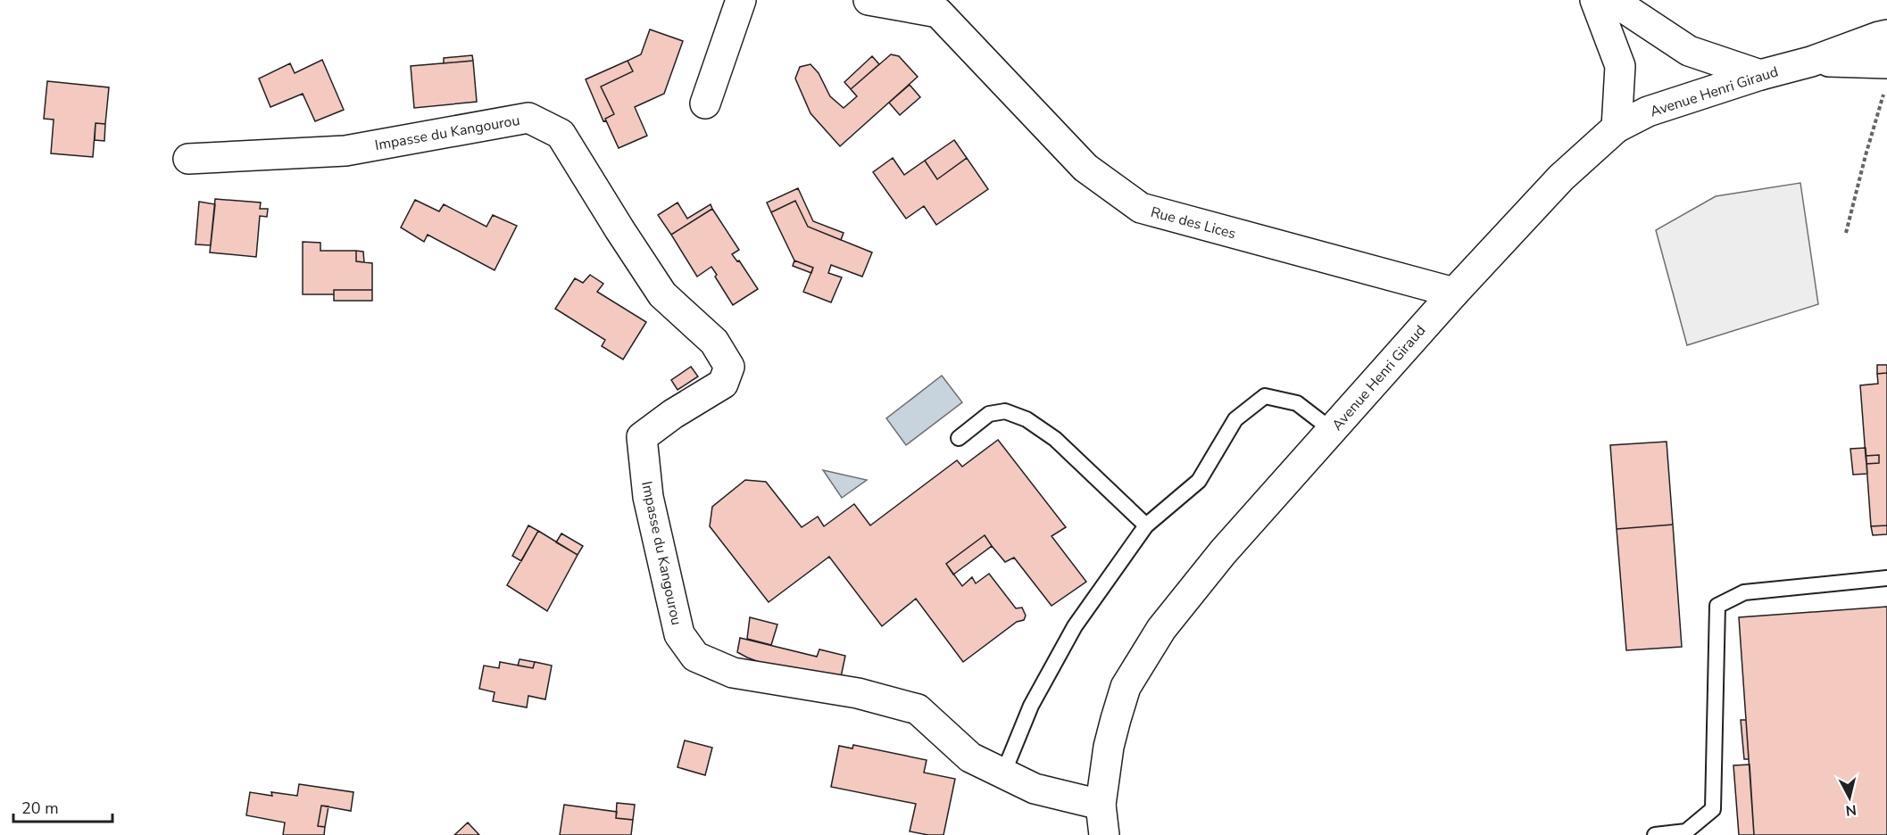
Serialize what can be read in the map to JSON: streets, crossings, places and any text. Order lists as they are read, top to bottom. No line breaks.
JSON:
{"streets":{"street":["Avenue Henri Giraud","Impasse du Kangourou","Rue des Lices"]},"crossings":[["Avenue Henri Giraud","Impasse du Kangourou"],["Avenue Henri Giraud","Rue des Lices"]],"scale_bar":"20 m","north":"bottom"}
